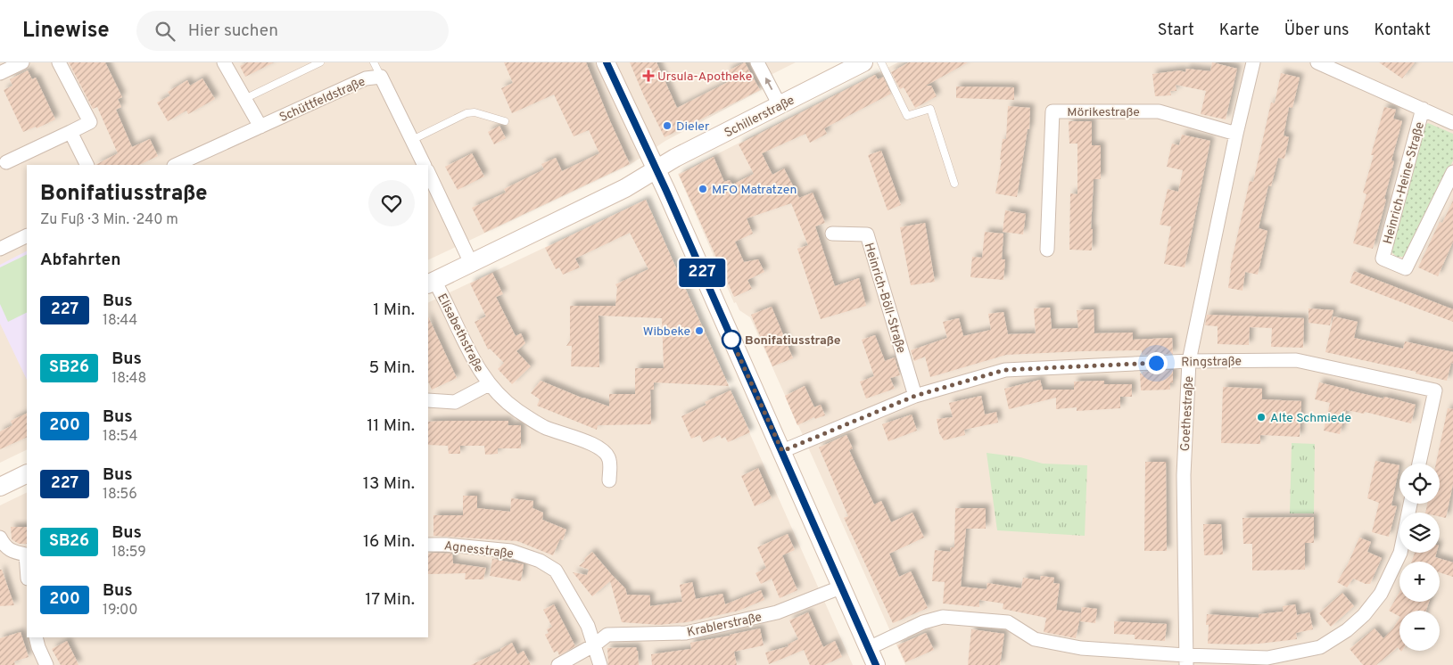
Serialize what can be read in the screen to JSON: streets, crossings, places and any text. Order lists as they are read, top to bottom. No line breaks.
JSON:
{"streets":{"main road":["Schillerstraße"],"street":["Schüttfeldstraße","Mörikestraße","Heinrich-Heine-Straße","Heinrich-Böll-Straße","Elisabethstraße","Ringstraße","Goethestraße","Agnesstraße","Krablerstraße"]},"crossings":[["Mörikestraße","Goethestraße"],["Heinrich-Böll-Straße","Ringstraße"],["Ringstraße","Goethestraße"],["Agnesstraße","Krablerstraße"]],"places":{"health":["Ursula-Apotheke"],"other":["Dieler","MFO Matratzen","Wibbeke","Bonifatiusstraße","Alte Schmiede"]},"lines":["bus line 227"],"page":{"header":"Linewise","search":"Hier suchen","nav":["Start","Karte","Über uns","Kontakt"],"on_map":"227","heading":[["Bonifatiusstraße","Zu Fuß · 3 Min. · 240 m"],"Abfahrten"],"list":[{"mark":"227","name":"Bus","note":"18:44","value":"1 Min."},{"mark":"SB26","name":"Bus","note":"18:48","value":"5 Min."},{"mark":"200","name":"Bus","note":"18:54","value":"11 Min."},{"mark":"227","name":"Bus","note":"18:56","value":"13 Min."},{"mark":"SB26","name":"Bus","note":"18:59","value":"16 Min."},{"mark":"200","name":"Bus","note":"19:00","value":"17 Min."}],"map_buttons":["+","−"]}}
